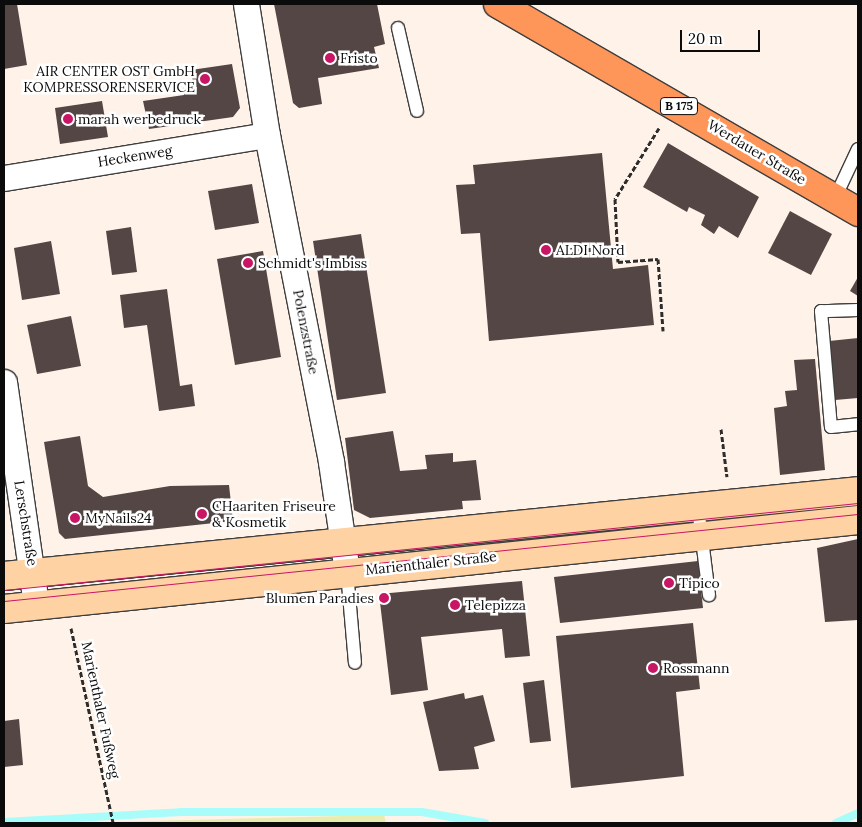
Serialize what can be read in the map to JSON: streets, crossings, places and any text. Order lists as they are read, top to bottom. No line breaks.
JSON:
{"streets":{"main road":["B 175","Werdauer Straße","Marienthaler Straße"],"street":["Heckenweg","Polenzstraße","Lerschstraße"],"path":["Marienthaler Fußweg"]},"crossings":[["Heckenweg","Polenzstraße"],["Polenzstraße","Marienthaler Straße"],["Lerschstraße","Marienthaler Straße"],["Marienthaler Straße","Marienthaler Fußweg"]],"places":["Fristo","AIR CENTER OST GmbH KOMPRESSORENSERVICE","marah werbedruck","ALDI Nord","Schmidt's Imbiss","CHaariten Friseure & Kosmetik","MyNails24","Tipico","Blumen Paradies","Telepizza","Rossmann"],"scale_bar":"20 m"}
